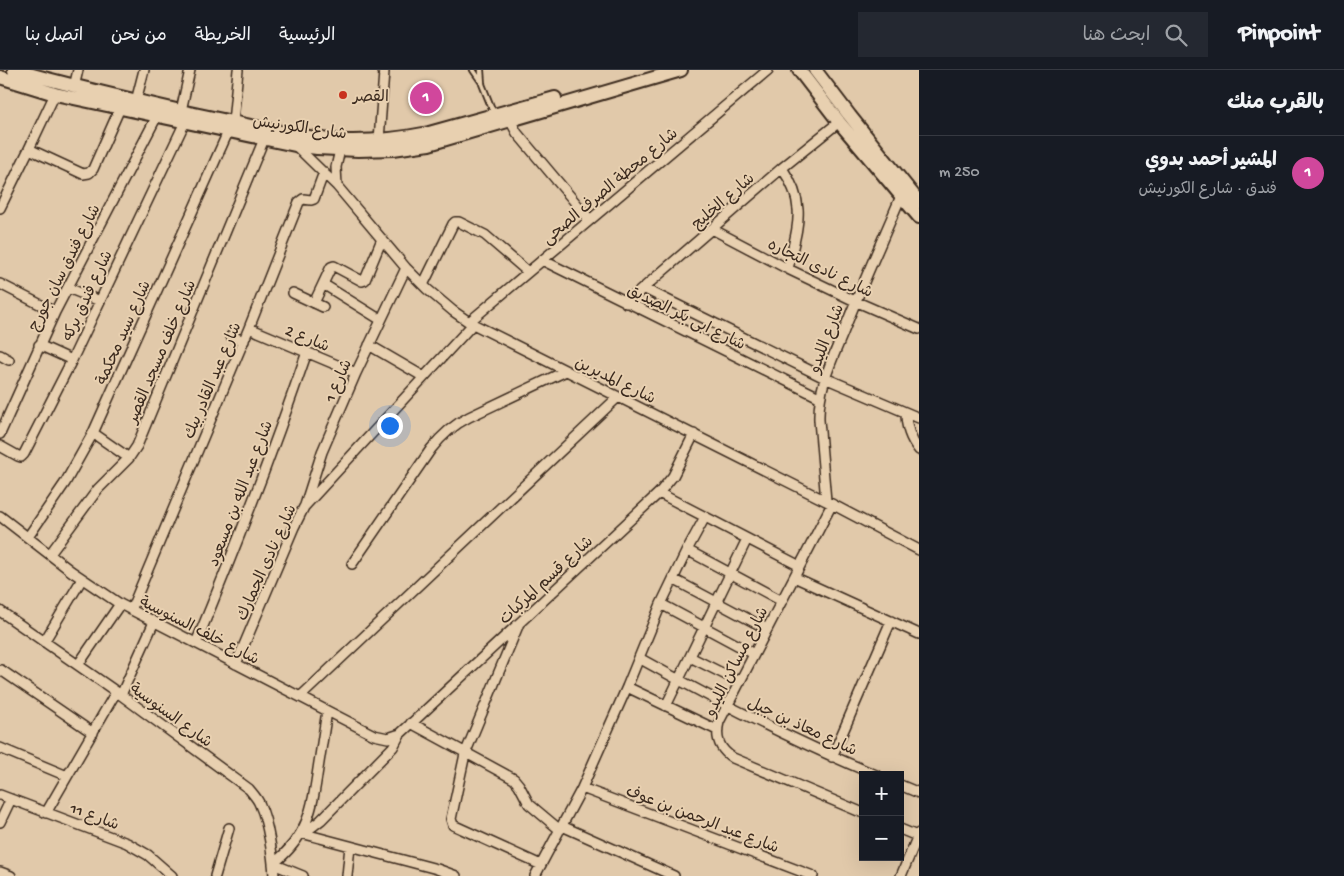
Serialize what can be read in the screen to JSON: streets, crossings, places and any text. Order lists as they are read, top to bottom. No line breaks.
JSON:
{"streets":{"street":["شارع الكورنيش","شارع محطة الصرف الصحى","شارع الخليج","شارع فندق سان جورج","شارع نادى التجاره","شارع فندق بركه","شارع ابى بكر الصديق","شارع سيد محكمة","شارع 2","شارع الليدو","شارع خلف مسجد القصر","شارع المديرين","شارع عبد القادر بيك","شارع 1","شارع عبد الله بن مسعود","شارع نادى الجمارك","شارع قسم المركبات","شارع خلف السنوسية","شارع مساكن الليدو","شارع السنوسية","شارع معاذ بن جبل","شارع 11","شارع عبد الرحمن بن عوف"]},"crossings":[["شارع الكورنيش","شارع فندق سان جورج"],["شارع الكورنيش","شارع فندق بركه"],["شارع الكورنيش","شارع سيد محكمة"],["شارع الكورنيش","شارع خلف مسجد القصر"],["شارع الكورنيش","شارع المديرين"],["شارع محطة الصرف الصحى","شارع ابى بكر الصديق"],["شارع محطة الصرف الصحى","شارع المديرين"],["شارع محطة الصرف الصحى","شارع نادى الجمارك"],["شارع الخليج","شارع نادى التجاره"],["شارع الخليج","شارع ابى بكر الصديق"],["شارع نادى التجاره","شارع الليدو"],["شارع ابى بكر الصديق","شارع الليدو"],["شارع سيد محكمة","شارع خلف السنوسية"],["شارع 2","شارع عبد القادر بيك"],["شارع 2","شارع 1"],["شارع 2","شارع عبد الله بن مسعود"],["شارع الليدو","شارع المديرين"],["شارع الليدو","شارع مساكن الليدو"],["شارع خلف مسجد القصر","شارع خلف السنوسية"],["شارع المديرين","شارع عبد القادر بيك"],["شارع المديرين","شارع 1"],["شارع المديرين","شارع نادى الجمارك"],["شارع المديرين","شارع قسم المركبات"],["شارع المديرين","شارع مساكن الليدو"],["شارع عبد القادر بيك","شارع خلف السنوسية"],["شارع 1","شارع نادى الجمارك"],["شارع عبد الله بن مسعود","شارع خلف السنوسية"],["شارع نادى الجمارك","شارع خلف السنوسية"],["شارع قسم المركبات","شارع خلف السنوسية"],["شارع مساكن الليدو","شارع معاذ بن جبل"]],"places":["القصر"],"page":{"header":"Pinpoint","search":"ابحث هنا","nav":["الرئيسية","الخريطة","من نحن","اتصل بنا"],"heading":"بالقرب منك","pins":"1","list":[{"mark":"1","name":"المشير أحمد بدوي","note":"فندق · شارع الكورنيش","value":"250 m"}],"map_buttons":["+","−"]}}
